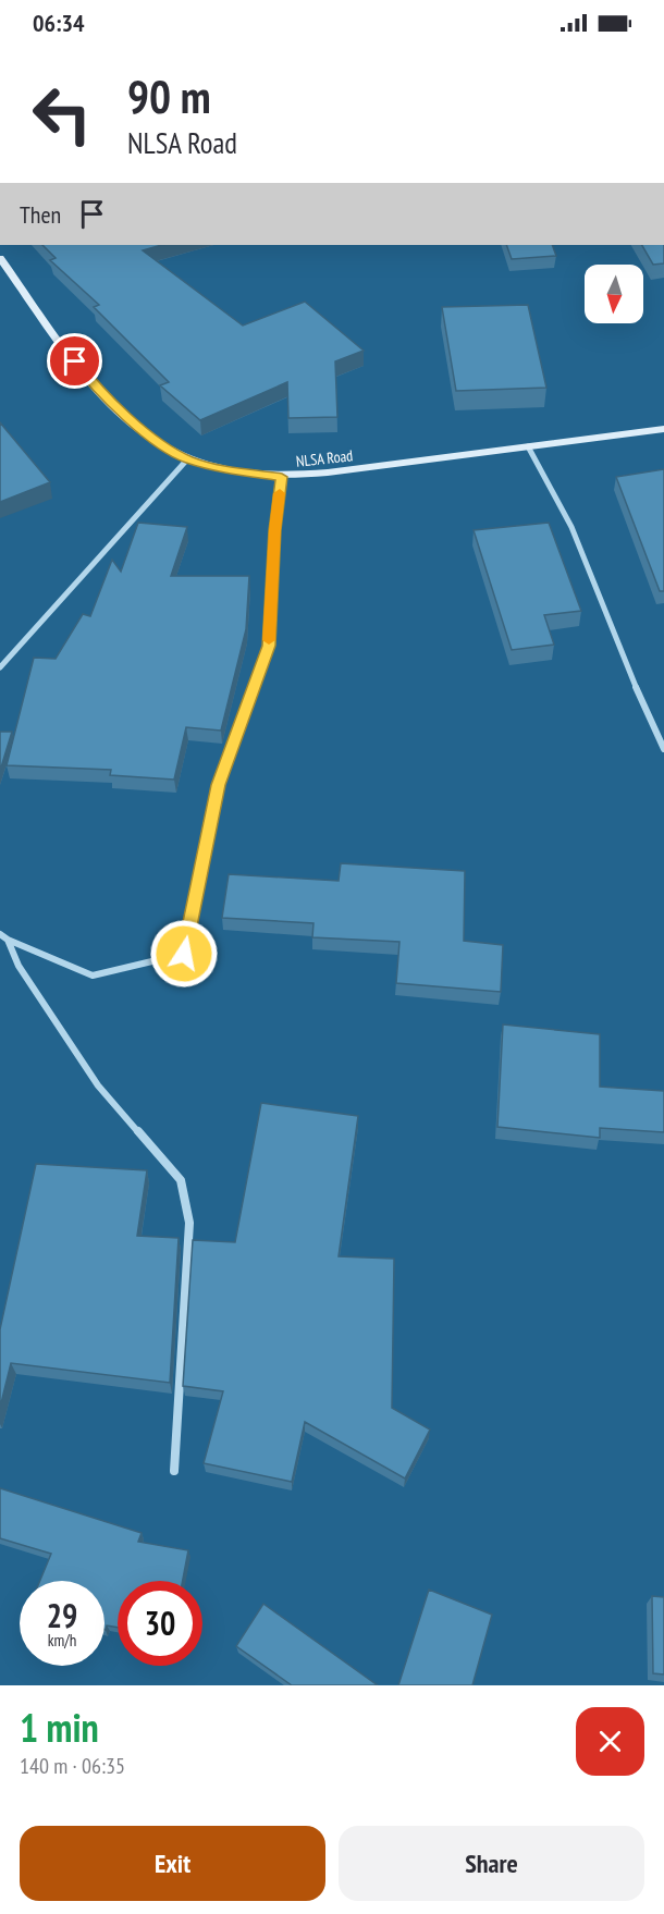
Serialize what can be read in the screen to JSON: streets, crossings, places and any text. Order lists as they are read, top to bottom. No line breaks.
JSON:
{"streets":{"main road":["NLSA Road"]},"north":"bottom","page":{"status":"06:34","turn":["90 m","NLSA Road"],"then":"Then","speed":"29 km/h","limit":"30","heading":["1 min","140 m · 06:35"],"buttons":["Exit","Share"]}}
